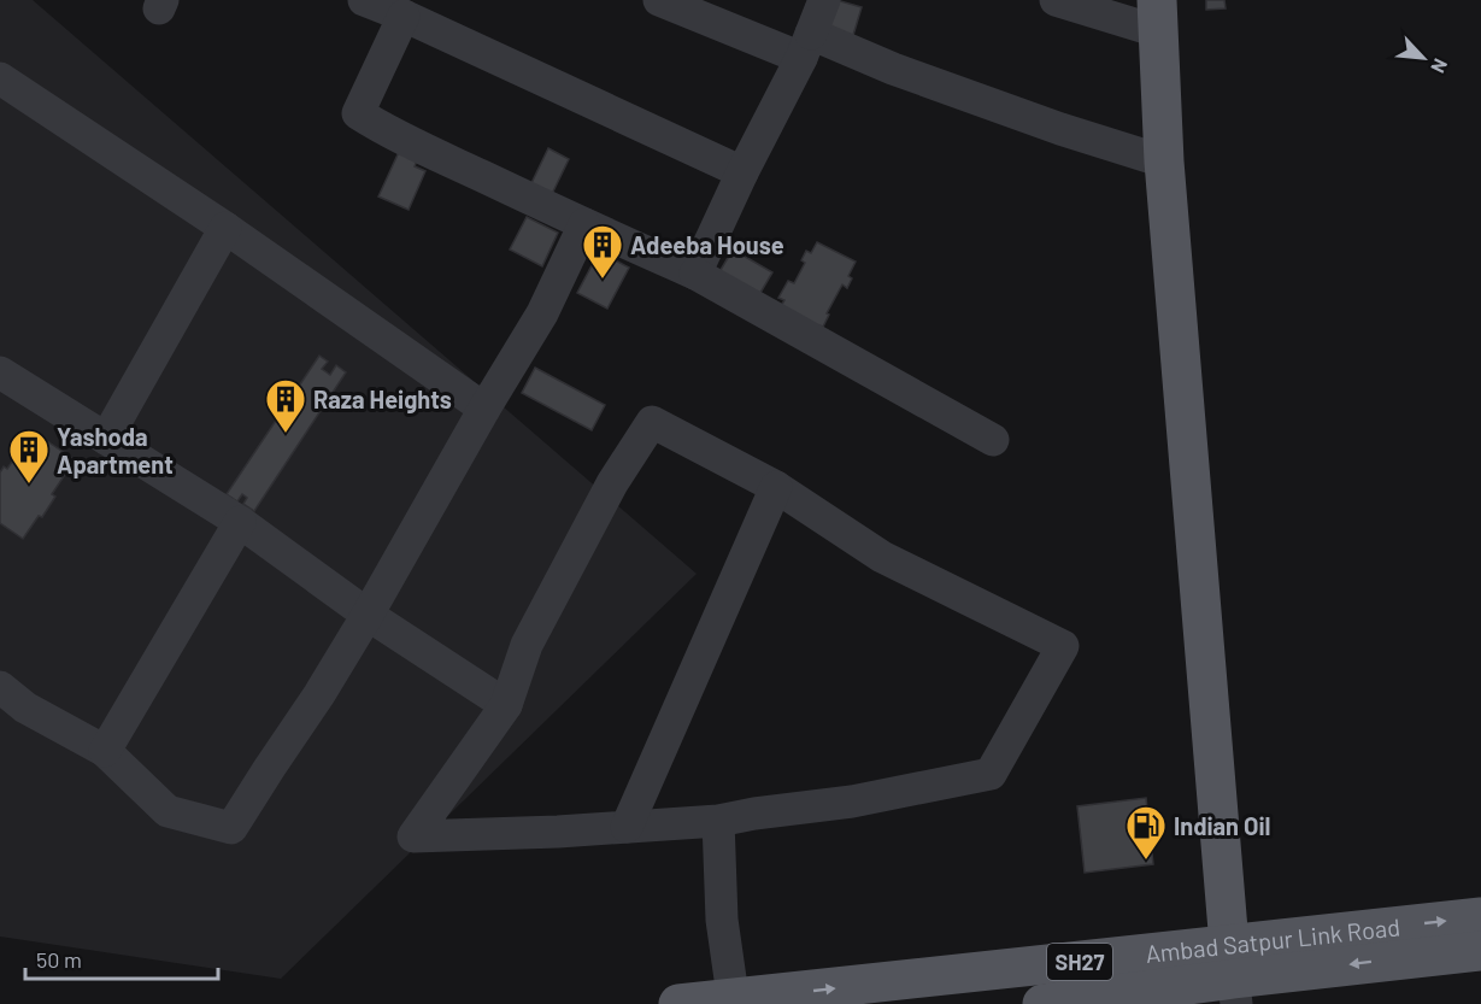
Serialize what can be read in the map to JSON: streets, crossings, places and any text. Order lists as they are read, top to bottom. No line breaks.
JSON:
{"streets":{"main road":["Ambad Satpur Link Road","SH27"]},"places":{"building":["Adeeba House","Raza Heights","Yashoda Apartment"],"fuel station":["Indian Oil"]},"scale_bar":"50 m","north":"bottom right"}
